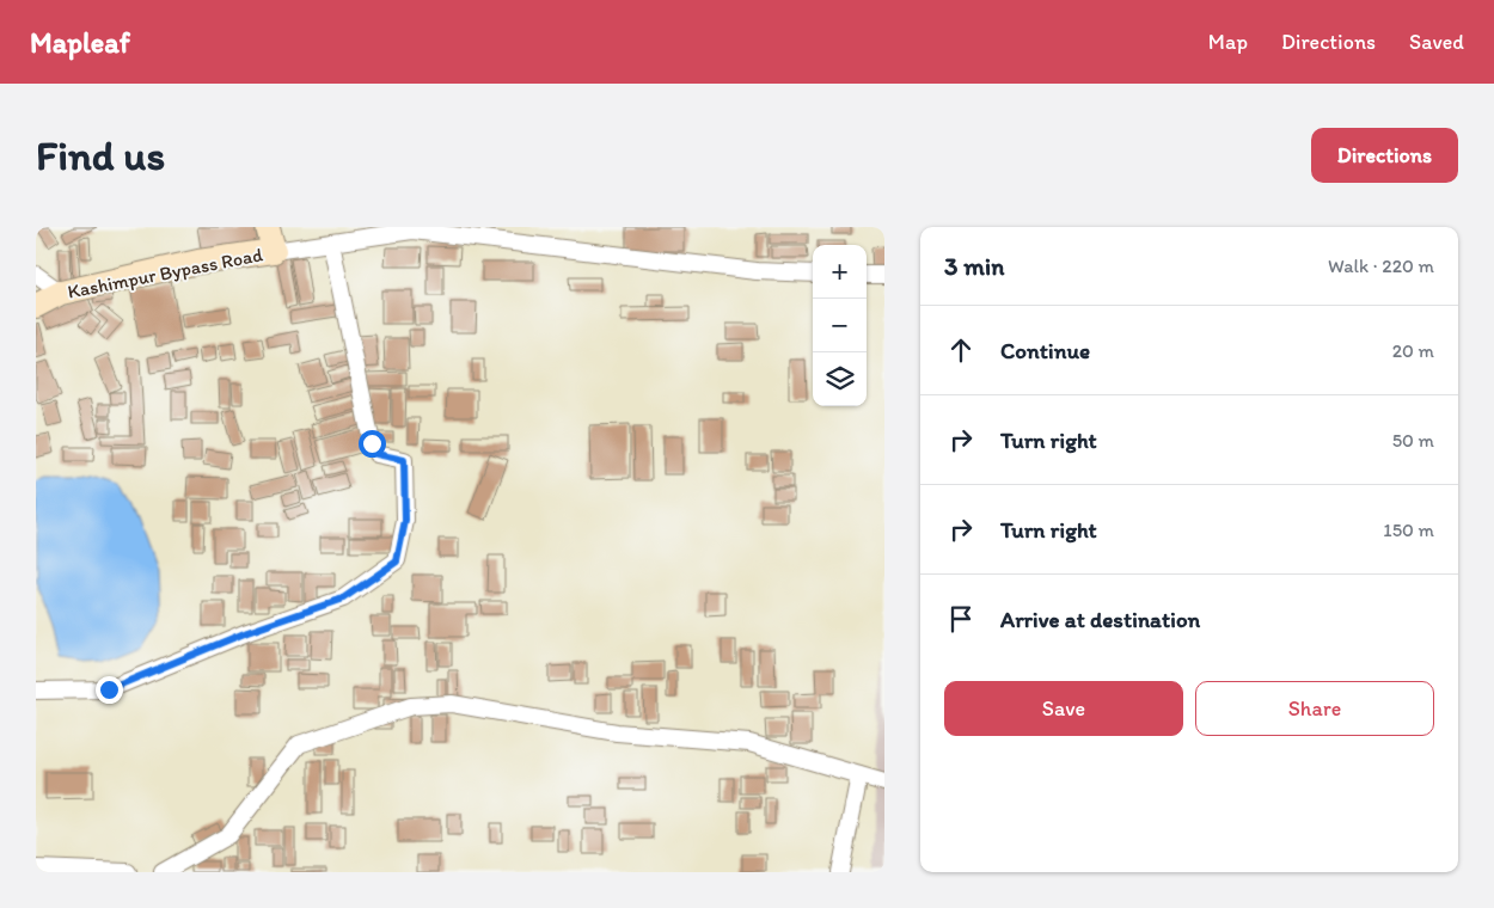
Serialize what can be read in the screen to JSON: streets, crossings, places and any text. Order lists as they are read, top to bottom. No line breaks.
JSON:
{"streets":{"main road":["Kashimpur Bypass Road"]},"page":{"header":"Mapleaf","nav":["Map","Directions","Saved"],"buttons":["Directions",["Save","Share"]],"title":"Find us","heading":["3 min","Walk · 220 m"],"map_buttons":["+","−"],"list":[["Continue","20 m"],["Turn right","50 m"],["Turn right","150 m"],"Arrive at destination"]}}
